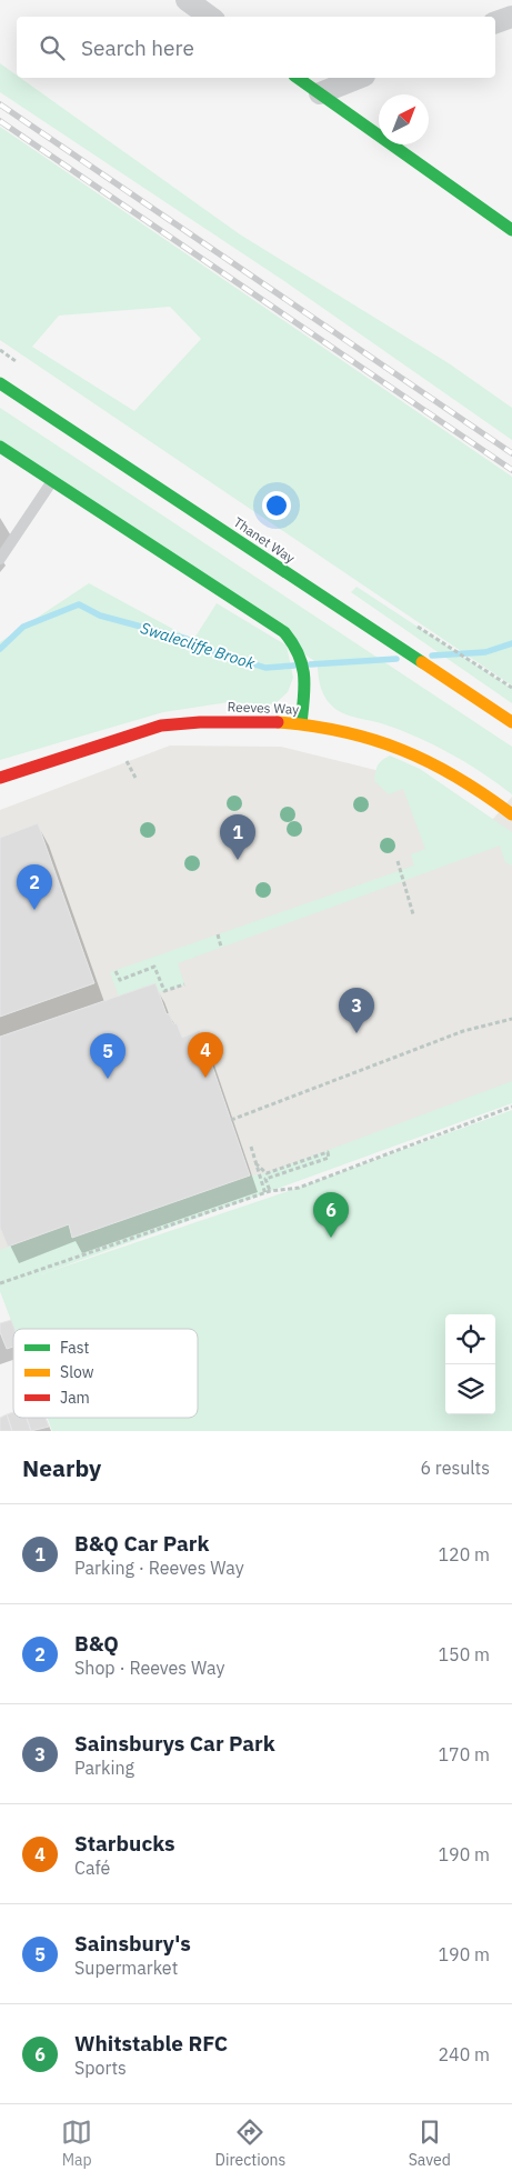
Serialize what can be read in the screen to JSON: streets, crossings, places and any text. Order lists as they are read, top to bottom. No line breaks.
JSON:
{"streets":{"street":["Thanet Way","Reeves Way"]},"water":["Swalecliffe Brook"],"legend":["Fast","Slow","Jam"],"north":"top right","page":{"search":"Search here","pins":["1","2","3","4","5","6"],"heading":["Nearby","6 results"],"list":[{"mark":"1","name":"B&Q Car Park","note":"Parking · Reeves Way","value":"120 m"},{"mark":"2","name":"B&Q","note":"Shop · Reeves Way","value":"150 m"},{"mark":"3","name":"Sainsburys Car Park","note":"Parking","value":"170 m"},{"mark":"4","name":"Starbucks","note":"Café","value":"190 m"},{"mark":"5","name":"Sainsbury's","note":"Supermarket","value":"190 m"},{"mark":"6","name":"Whitstable RFC","note":"Sports","value":"240 m"}],"nav":["Map","Directions","Saved"]}}
